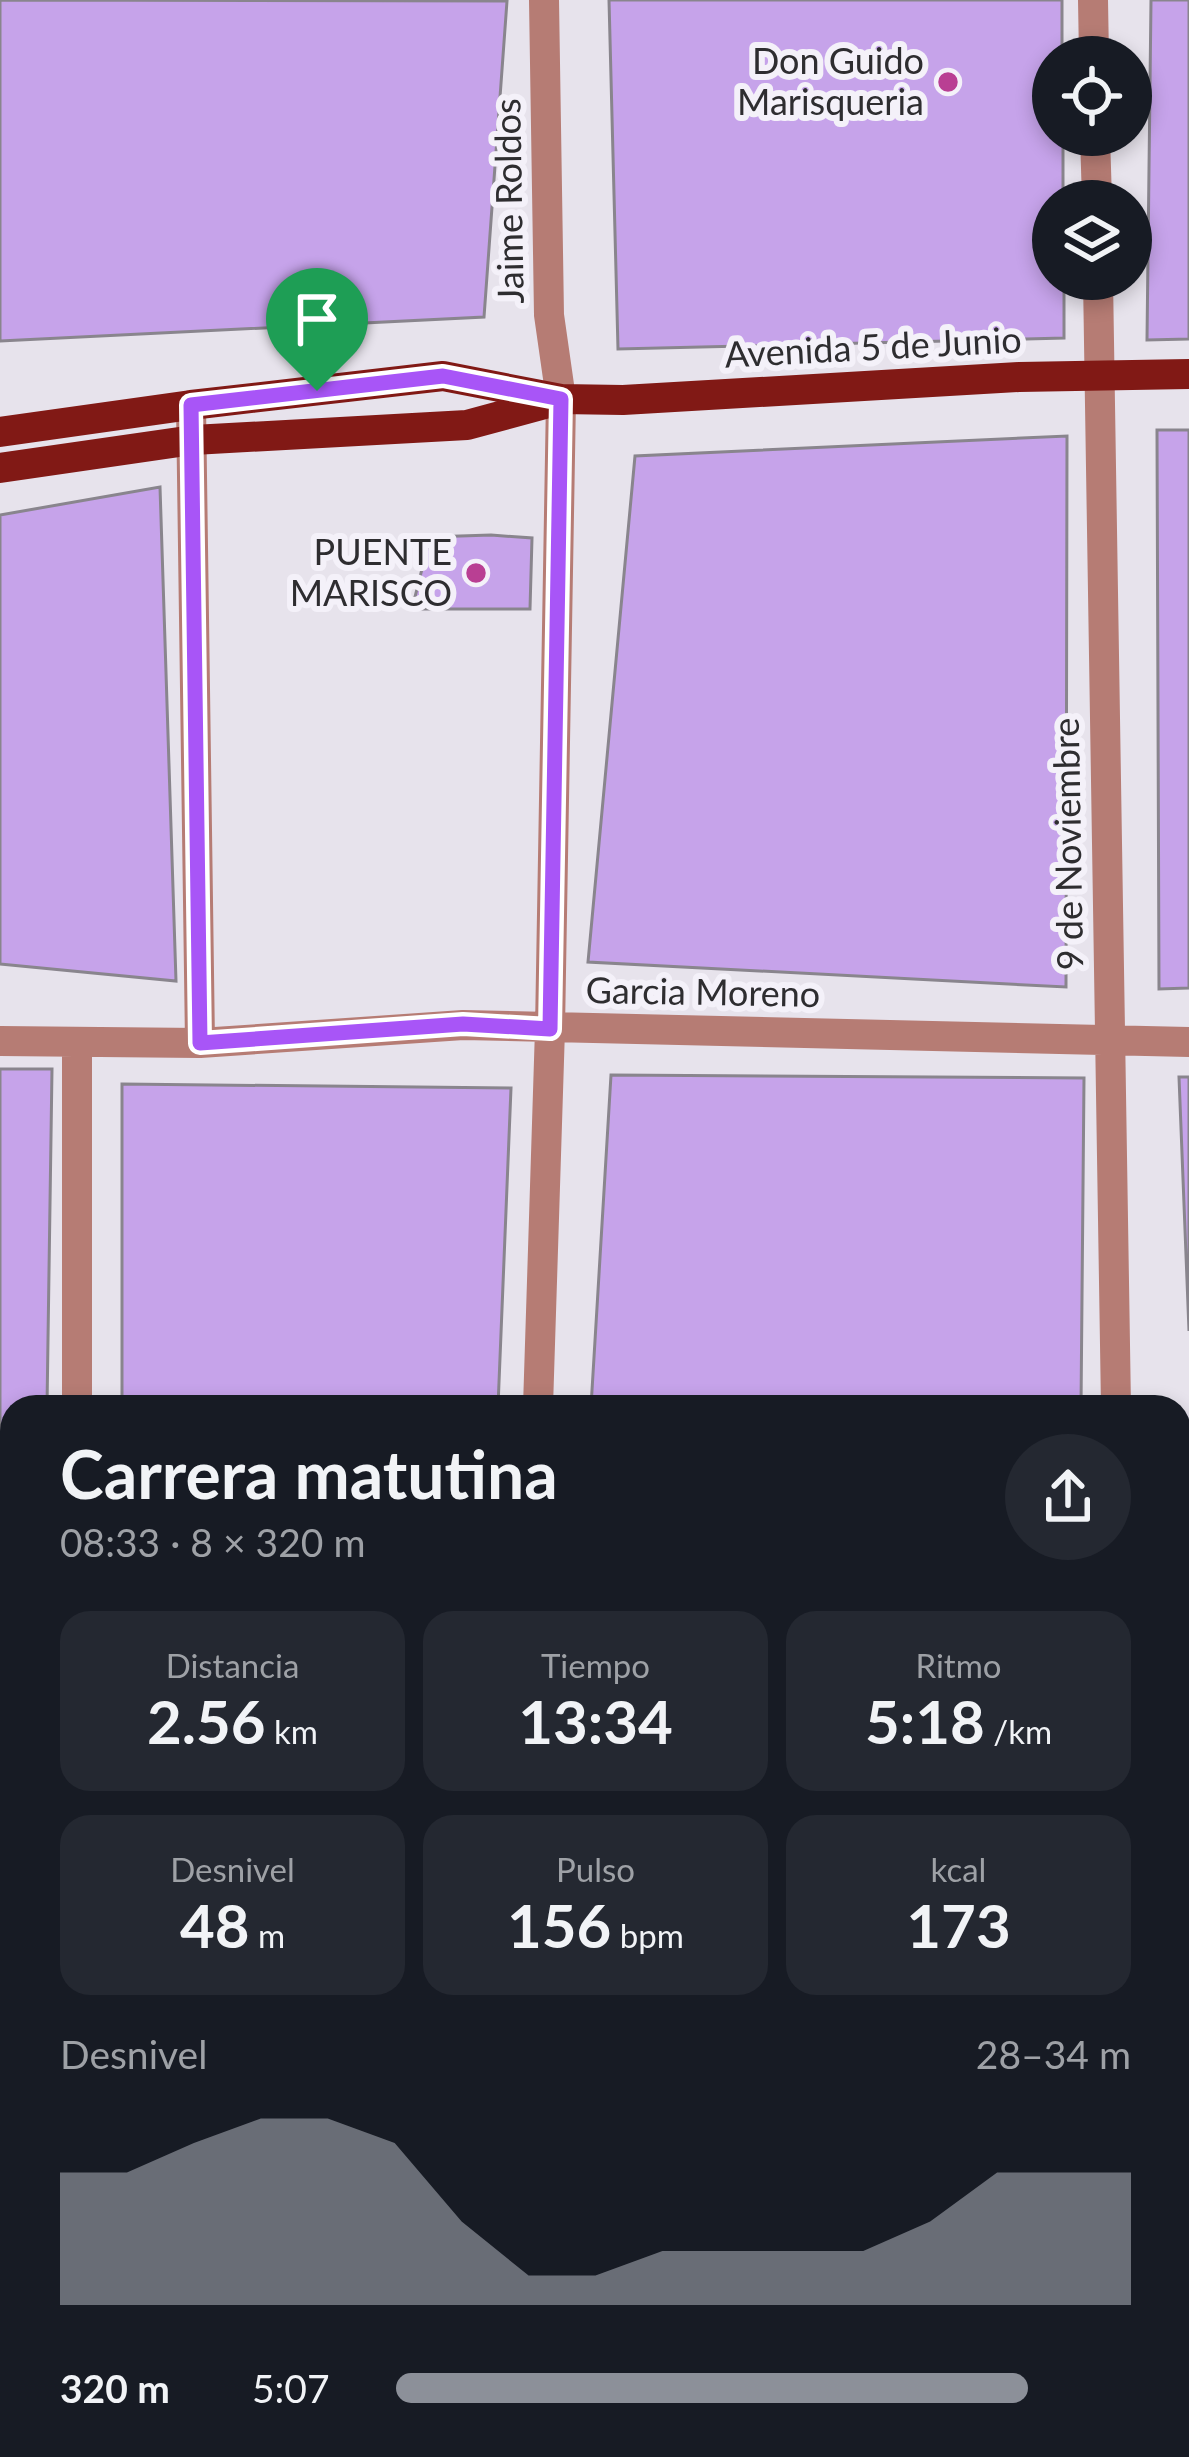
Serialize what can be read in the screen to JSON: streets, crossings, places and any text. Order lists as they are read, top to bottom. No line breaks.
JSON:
{"streets":{"main road":["Avenida 5 de Junio"],"street":["Jaime Roldos","9 de Noviembre","Garcia Moreno"]},"crossings":[["Jaime Roldos","Avenida 5 de Junio"],["Jaime Roldos","Garcia Moreno"],["Avenida 5 de Junio","9 de Noviembre"],["9 de Noviembre","Garcia Moreno"]],"places":["Don Guido Marisqueria","PUENTE MARISCO"],"page":{"heading":["Carrera matutina","08:33 · 8 × 320 m"],"stats":[["Distancia","2.56 km"],["Tiempo","13:34"],["Ritmo","5:18 /km"],["Desnivel","48 m"],["Pulso","156 bpm"],["kcal","173"]],"chart":["Desnivel","28–34 m"],"list":[{"name":"320 m","note":"5:07"}]}}
